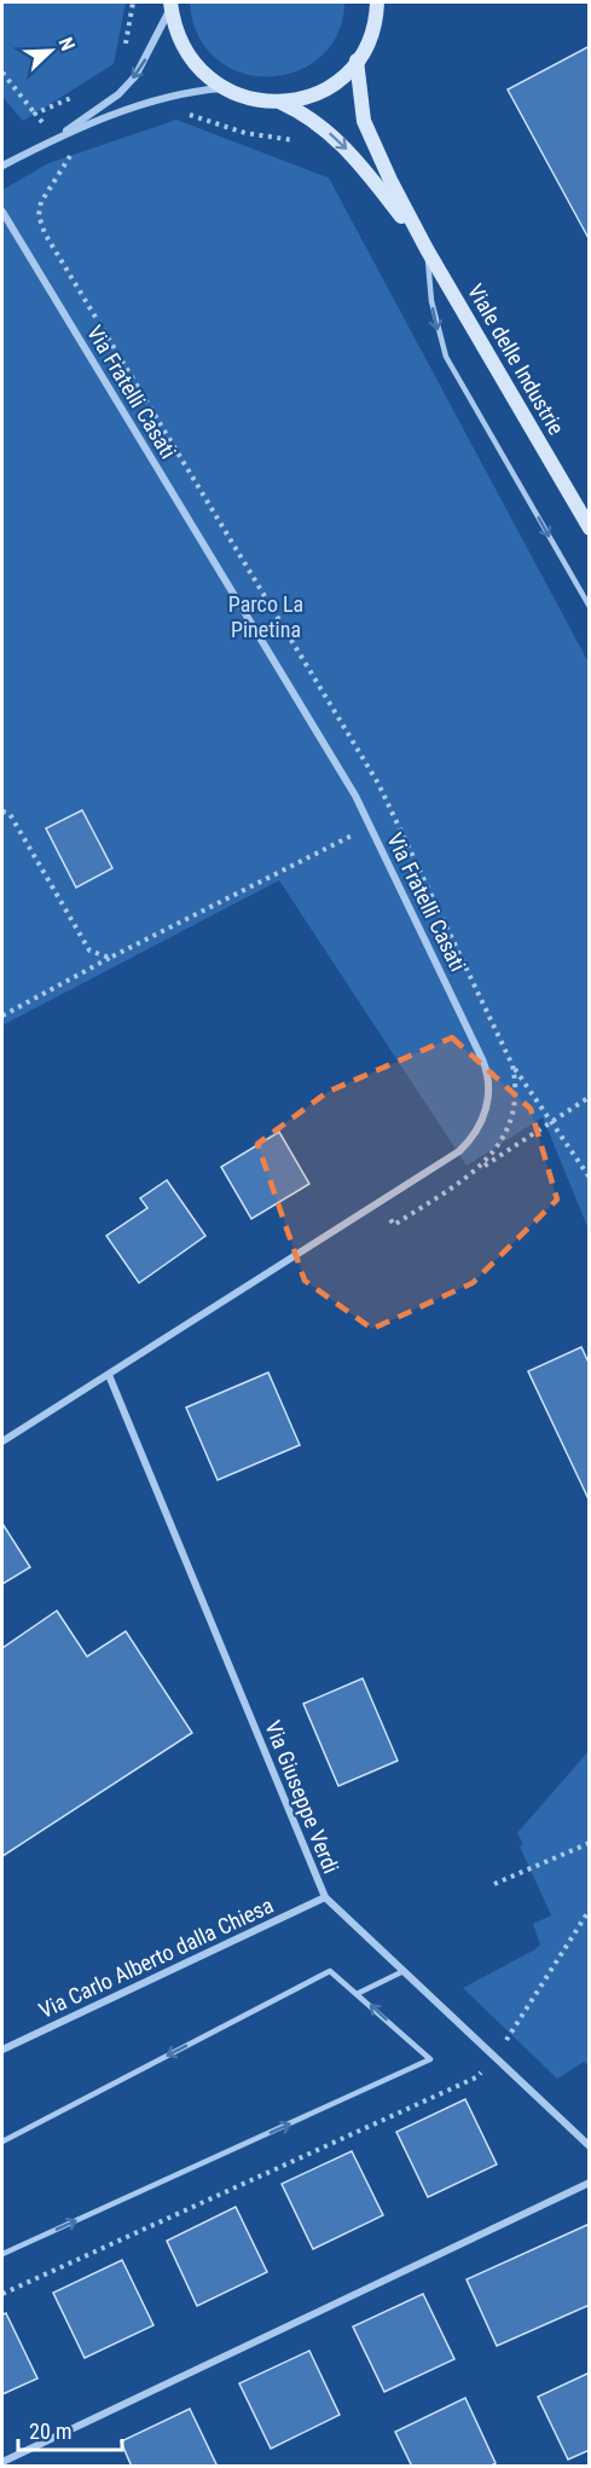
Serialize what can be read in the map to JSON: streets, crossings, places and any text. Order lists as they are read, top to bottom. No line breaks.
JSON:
{"streets":{"street":["Viale delle Industrie","Via Fratelli Casati","Via Giuseppe Verdi","Via Carlo Alberto dalla Chiesa"]},"crossings":[["Via Fratelli Casati","Via Giuseppe Verdi"],["Via Giuseppe Verdi","Via Carlo Alberto dalla Chiesa"]],"parks":["Parco La Pinetina"],"scale_bar":"20 m","north":"top right"}
